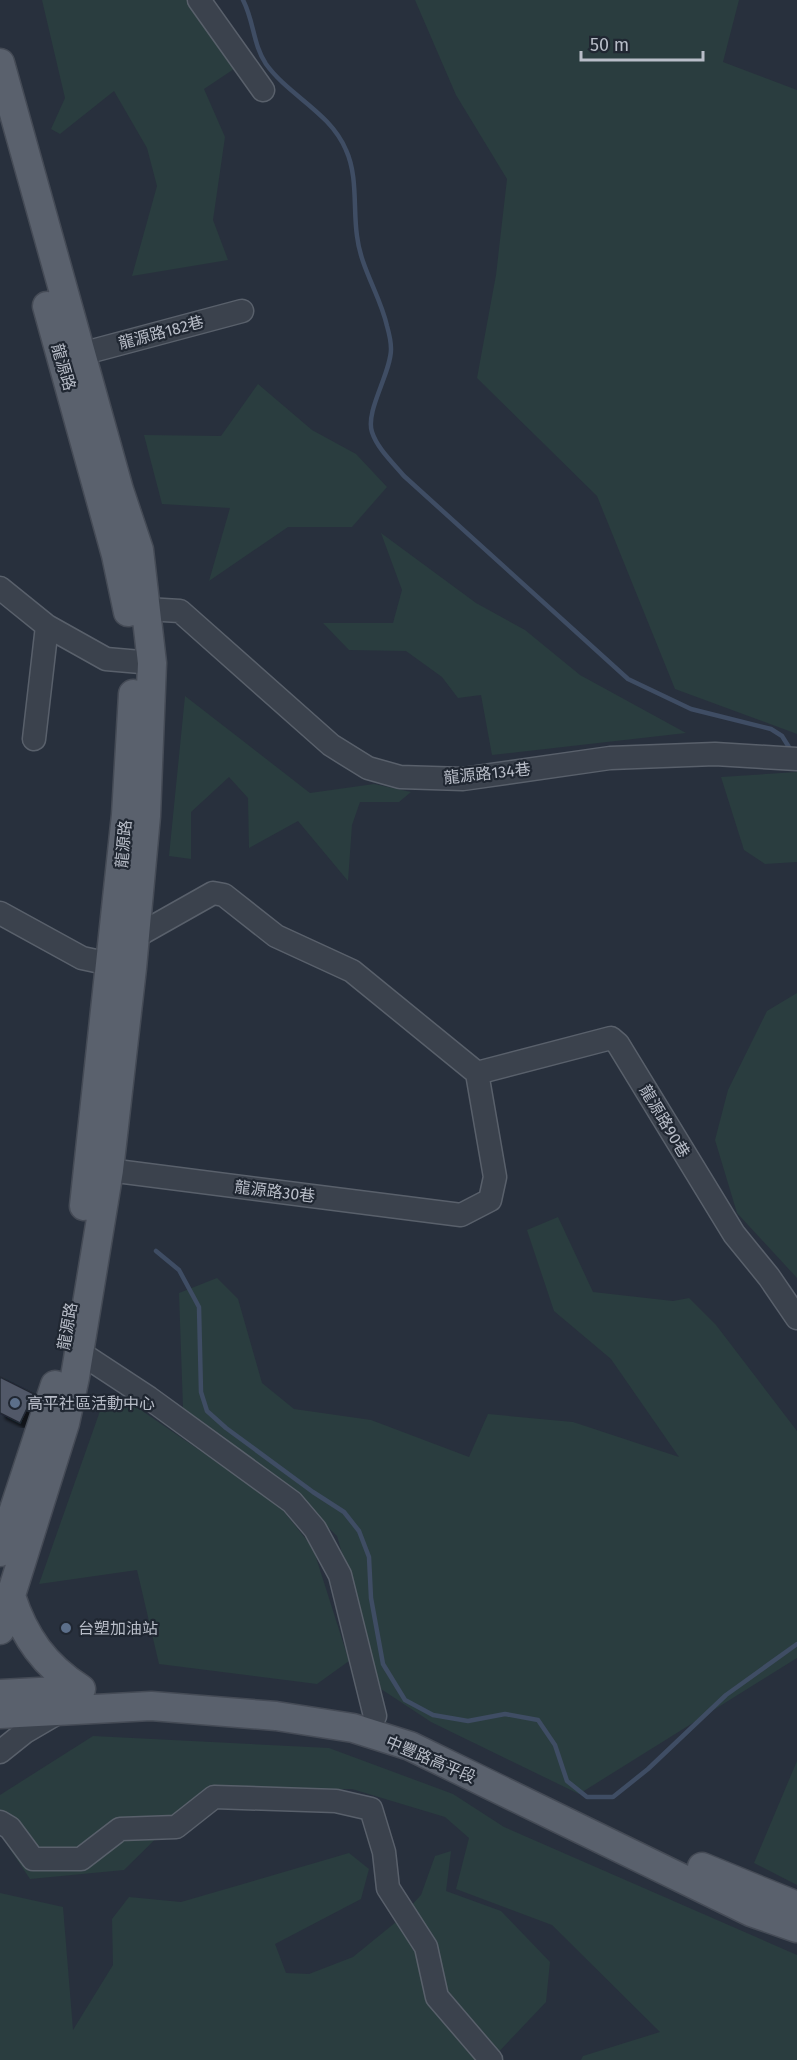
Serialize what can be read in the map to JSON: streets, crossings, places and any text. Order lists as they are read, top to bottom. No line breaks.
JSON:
{"streets":{"main road":["龍源路","中豐路高平段"],"street":["龍源路182巷","龍源路134巷","龍源路90巷","龍源路30巷"]},"crossings":[["龍源路","龍源路134巷"],["龍源路","龍源路30巷"],["龍源路90巷","龍源路30巷"]],"places":["高平社區活動中心","台塑加油站"],"scale_bar":"50 m"}
